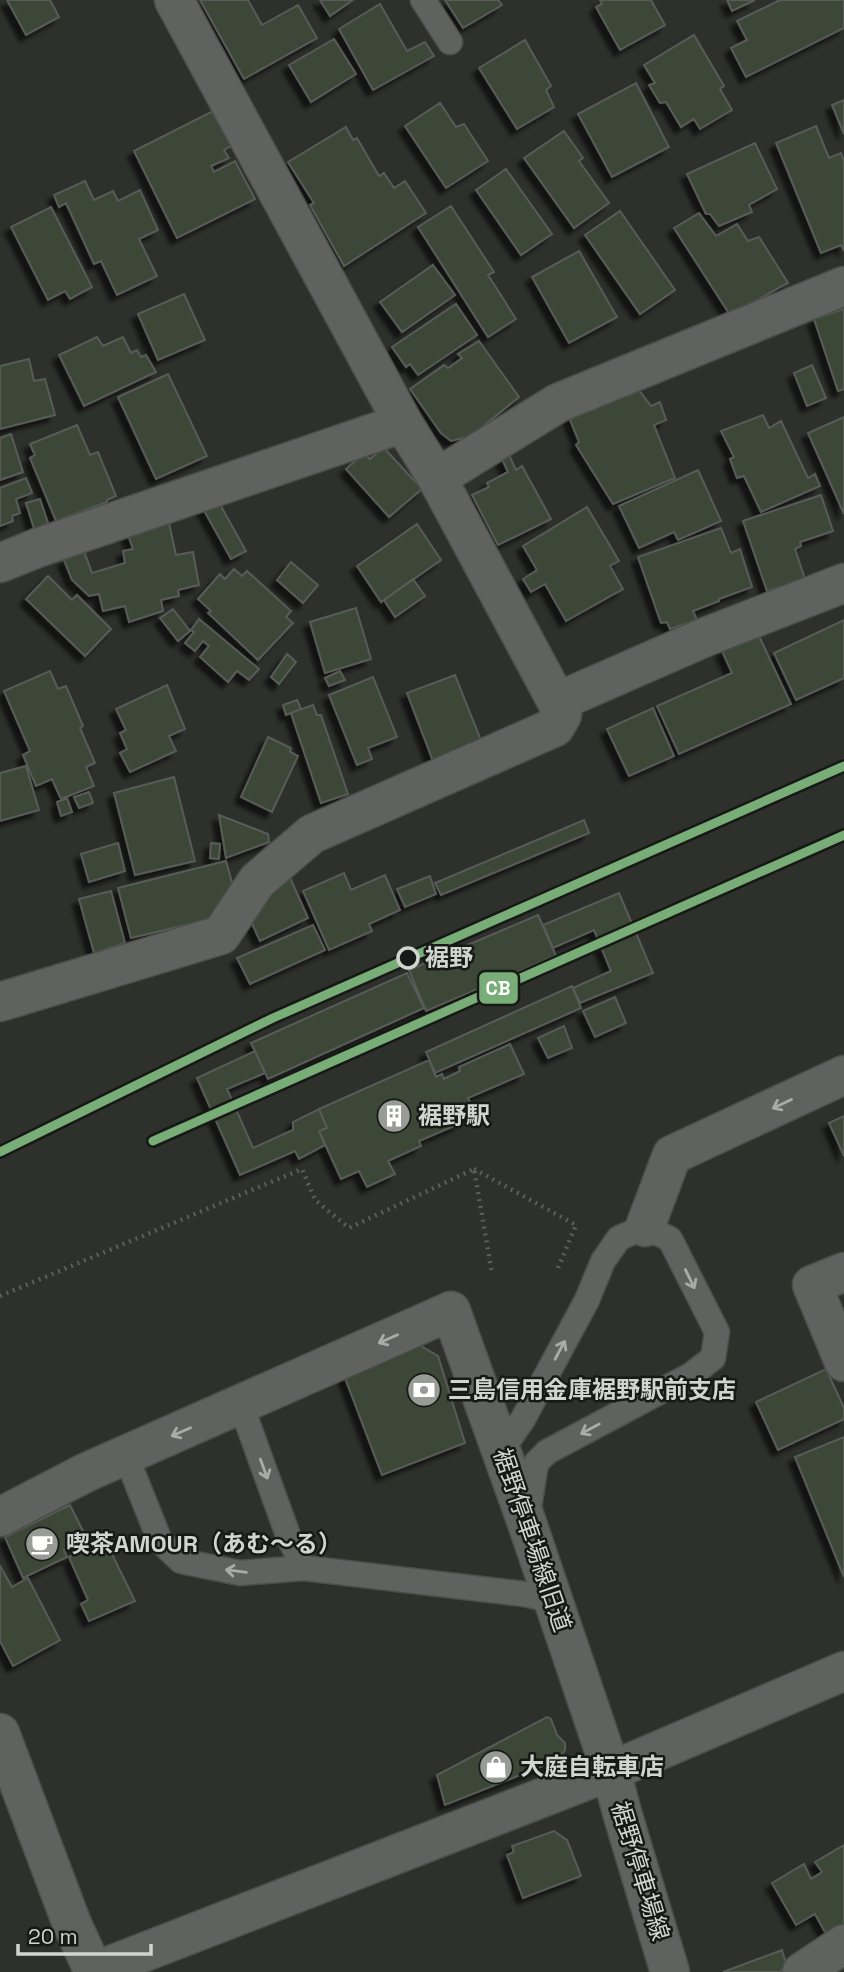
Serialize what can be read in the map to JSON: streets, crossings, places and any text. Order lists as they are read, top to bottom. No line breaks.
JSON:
{"streets":{"street":["裾野停車場線旧道","裾野停車場線"]},"crossings":[["裾野停車場線旧道","裾野停車場線"]],"places":{"other":["裾野"],"building":["裾野駅"],"bank":["三島信用金庫裾野駅前支店"],"cafe":["喫茶AMOUR（あむ〜る）"],"shop":["大庭自転車店"]},"lines":["transit line CB"],"scale_bar":"20 m"}
